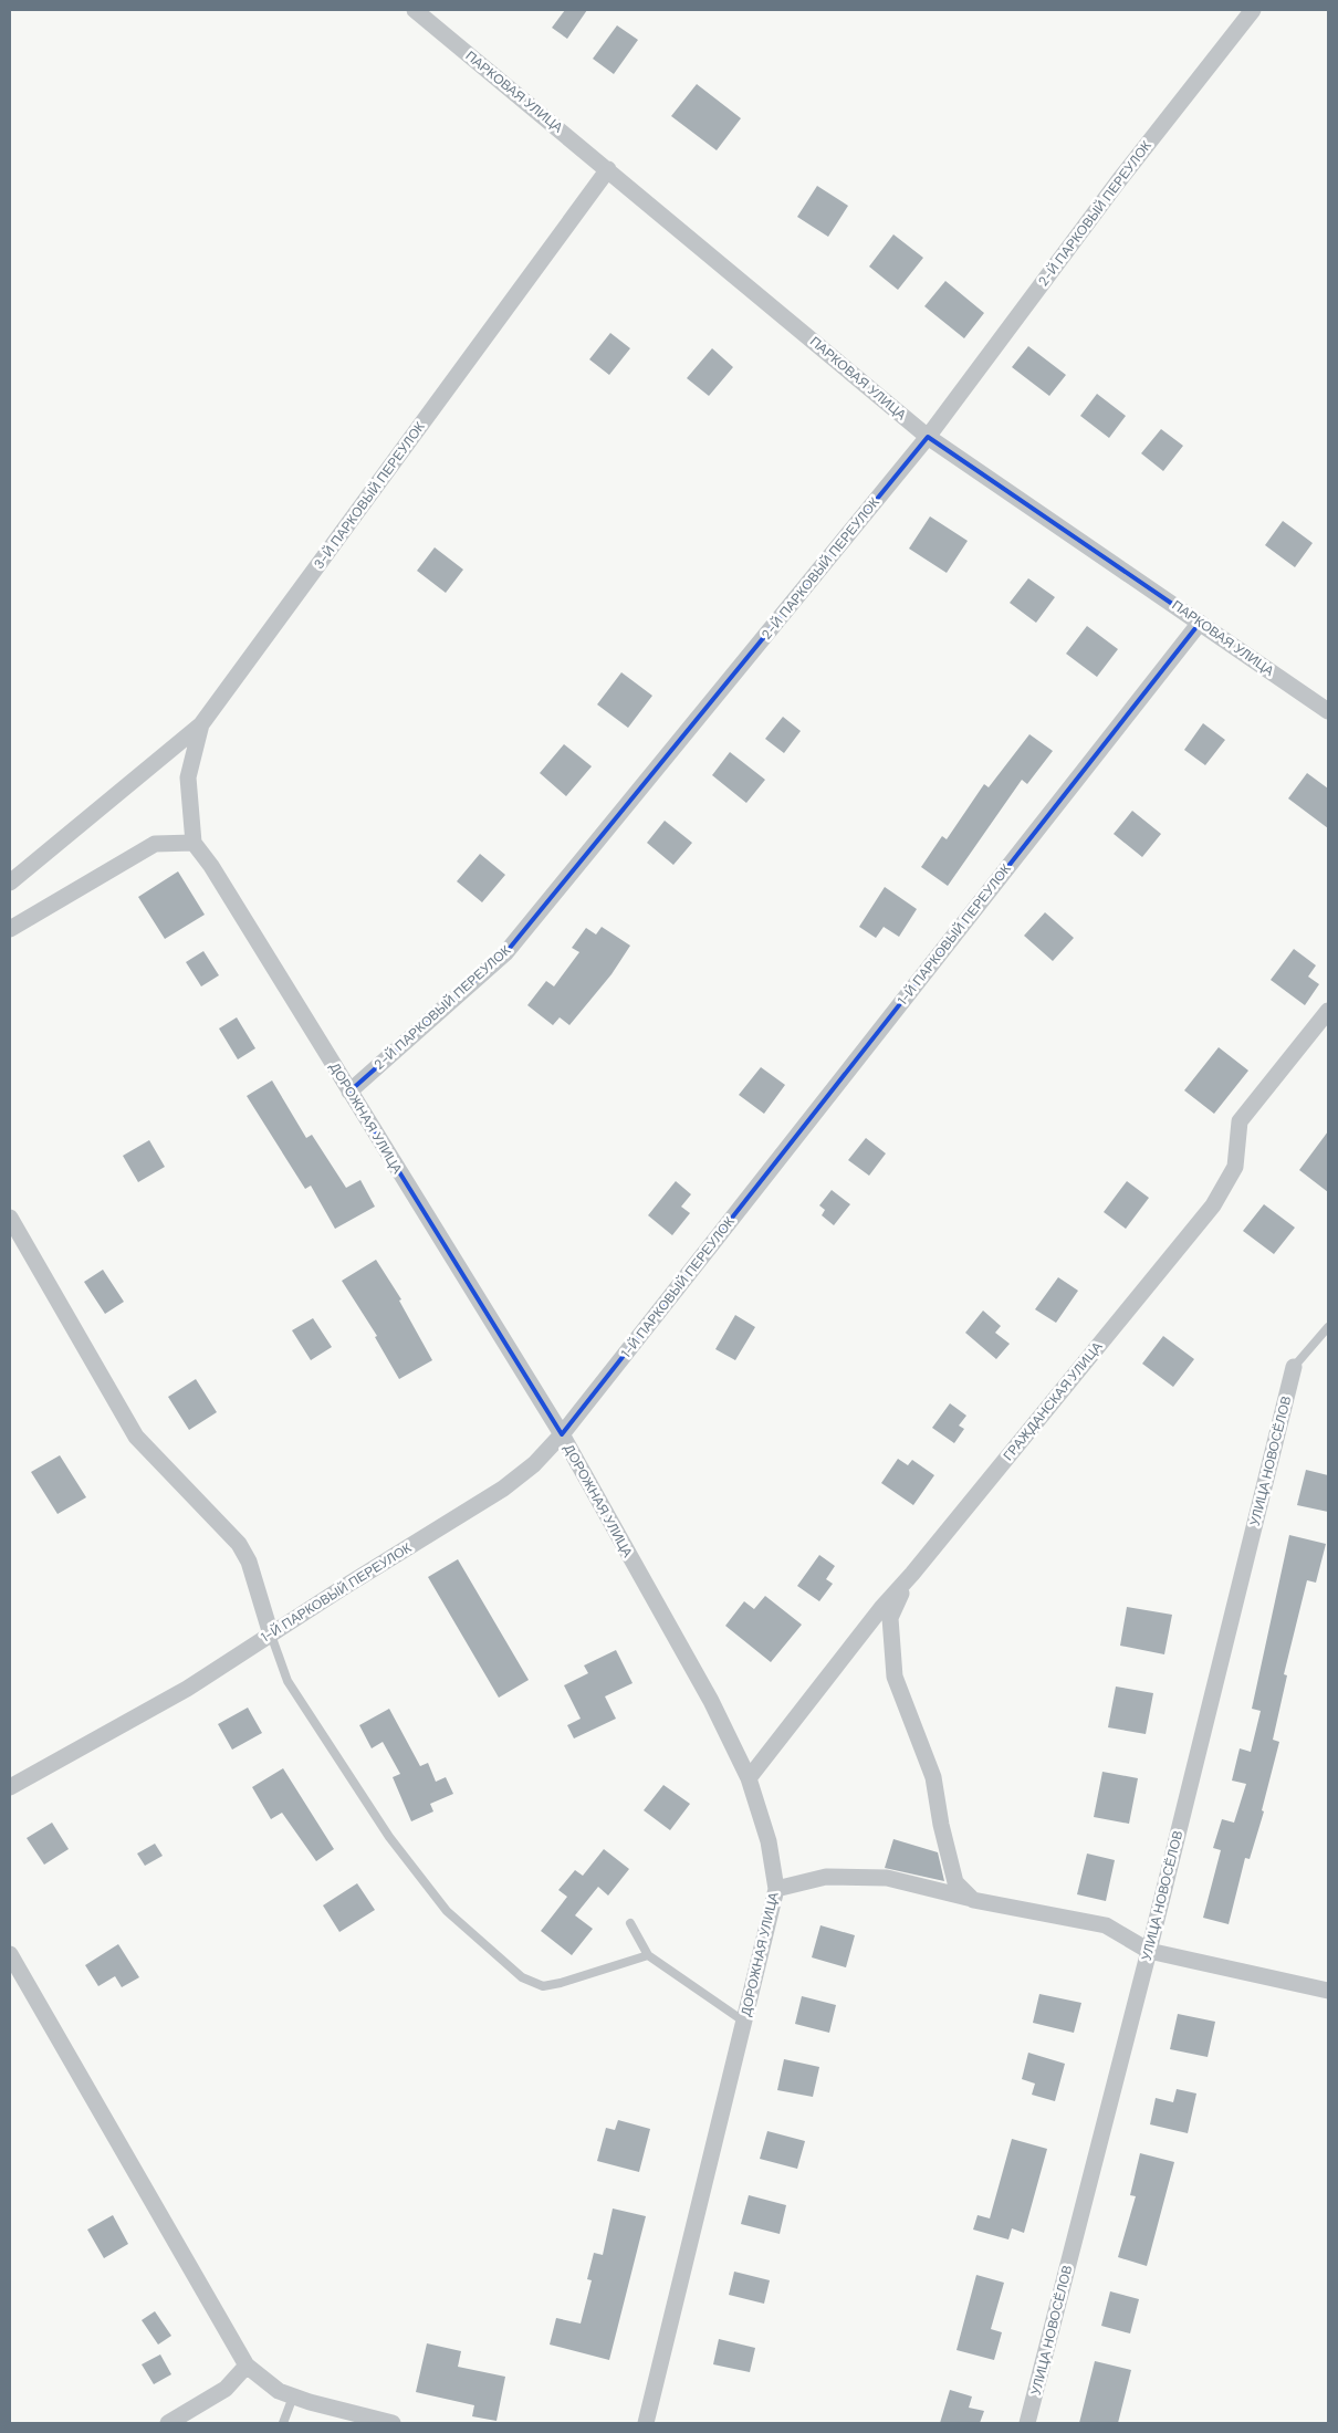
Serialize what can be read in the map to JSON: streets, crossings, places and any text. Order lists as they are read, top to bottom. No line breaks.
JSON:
{"streets":{"street":["ПАРКОВАЯ УЛИЦА","2-Й ПАРКОВЫЙ ПЕРЕУЛОК","3-Й ПАРКОВЫЙ ПЕРЕУЛОК","1-Й ПАРКОВЫЙ ПЕРЕУЛОК","ДОРОЖНАЯ УЛИЦА","ГРАЖДАНСКАЯ УЛИЦА","УЛИЦА НОВОСЁЛОВ"]},"crossings":[["ПАРКОВАЯ УЛИЦА","2-Й ПАРКОВЫЙ ПЕРЕУЛОК"],["ПАРКОВАЯ УЛИЦА","3-Й ПАРКОВЫЙ ПЕРЕУЛОК"],["ПАРКОВАЯ УЛИЦА","1-Й ПАРКОВЫЙ ПЕРЕУЛОК"],["2-Й ПАРКОВЫЙ ПЕРЕУЛОК","ДОРОЖНАЯ УЛИЦА"],["3-Й ПАРКОВЫЙ ПЕРЕУЛОК","ДОРОЖНАЯ УЛИЦА"],["1-Й ПАРКОВЫЙ ПЕРЕУЛОК","ДОРОЖНАЯ УЛИЦА"],["ДОРОЖНАЯ УЛИЦА","ГРАЖДАНСКАЯ УЛИЦА"]]}
